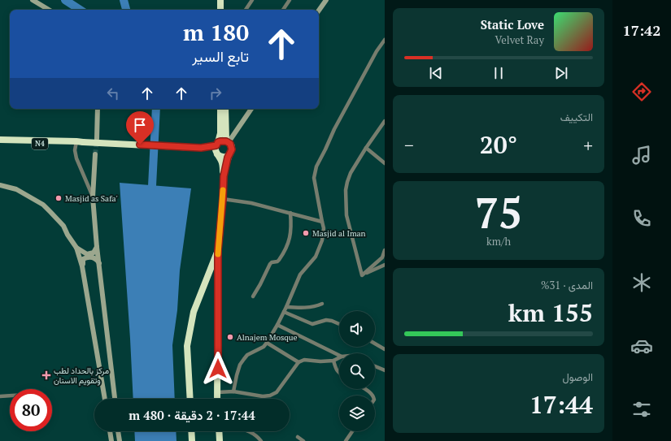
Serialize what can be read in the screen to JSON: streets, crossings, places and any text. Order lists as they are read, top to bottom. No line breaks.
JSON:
{"streets":{"highway":["N4"]},"places":{"other":["Masjid as Safa'","Masjid al Iman","Alnajem Mosque"],"health":["مركز بالحداد لطب وتقويم الاسنان"]},"page":{"tabs":"17:42","turn":["180 m","تابع السير"],"song":["Static Love","Velvet Ray"],"tile":["التكييف",["75","km/h"],["المدى · 31%","155 km"],["الوصول","17:44"]],"heat":["−","20°","+"],"limit":"80","trip":"17:44 · 2 دقيقة · 480 m"}}
